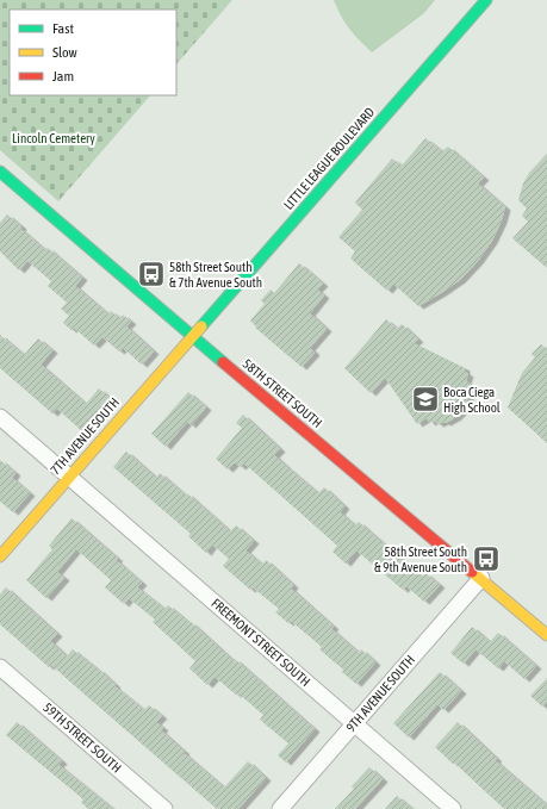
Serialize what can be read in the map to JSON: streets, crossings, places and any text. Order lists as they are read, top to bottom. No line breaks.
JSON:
{"streets":{"street":["LITTLE LEAGUE BOULEVARD","58TH STREET SOUTH","7TH AVENUE SOUTH","FREEMONT STREET SOUTH","9TH AVENUE SOUTH","59TH STREET SOUTH"]},"crossings":[["LITTLE LEAGUE BOULEVARD","58TH STREET SOUTH"],["LITTLE LEAGUE BOULEVARD","7TH AVENUE SOUTH"],["58TH STREET SOUTH","7TH AVENUE SOUTH"],["58TH STREET SOUTH","9TH AVENUE SOUTH"],["7TH AVENUE SOUTH","FREEMONT STREET SOUTH"],["FREEMONT STREET SOUTH","9TH AVENUE SOUTH"]],"parks":["Lincoln Cemetery"],"places":{"bus stop":["58th Street South & 7th Avenue South","58th Street South & 9th Avenue South"],"school or university":["Boca Ciega High School"]},"legend":["Fast","Slow","Jam"]}
